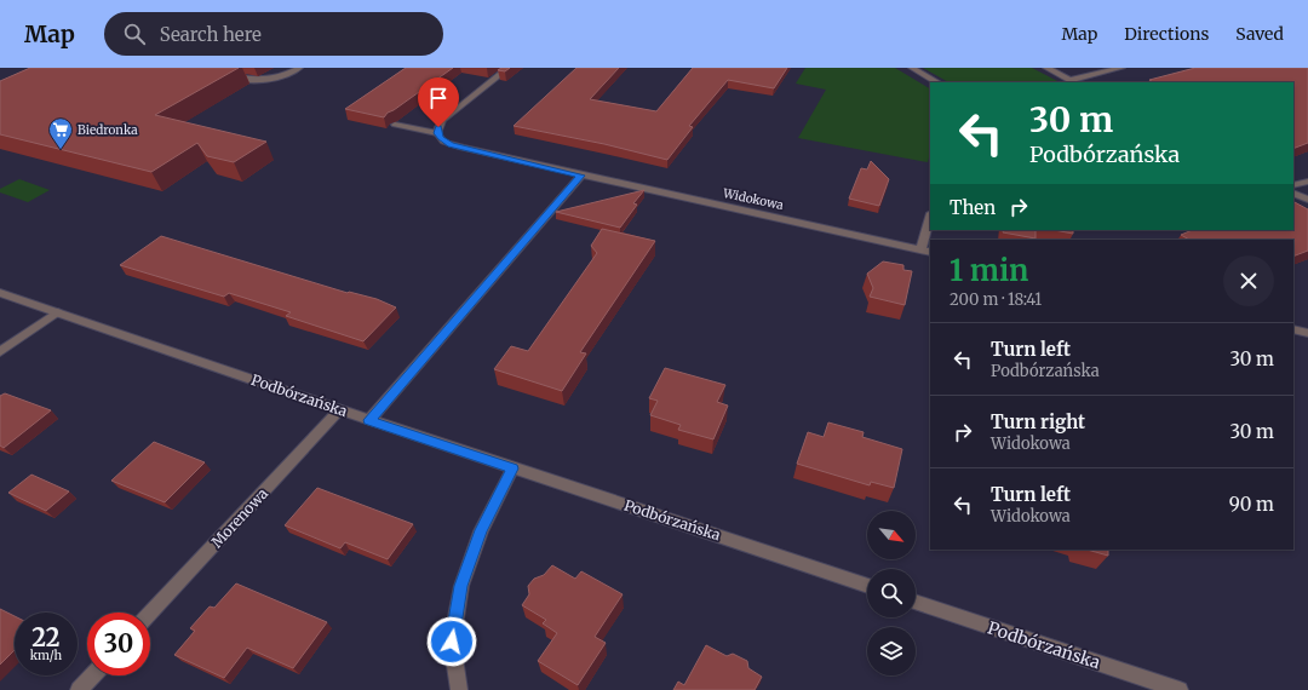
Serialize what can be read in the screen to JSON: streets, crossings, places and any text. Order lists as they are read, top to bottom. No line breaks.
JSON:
{"streets":{"street":["Widokowa","Podbórzańska","Morenowa"]},"crossings":[["Podbórzańska","Morenowa"]],"places":{"supermarket":["Biedronka"]},"north":"bottom right","page":{"header":"Map","search":"Search here","nav":["Map","Directions","Saved"],"turn":["30 m","Podbórzańska"],"then":"Then","heading":["1 min","200 m · 18:41"],"list":[{"name":"Turn left","note":"Podbórzańska","value":"30 m"},{"name":"Turn right","note":"Widokowa","value":"30 m"},{"name":"Turn left","note":"Widokowa","value":"90 m"}],"speed":"22 km/h","limit":"30"}}
